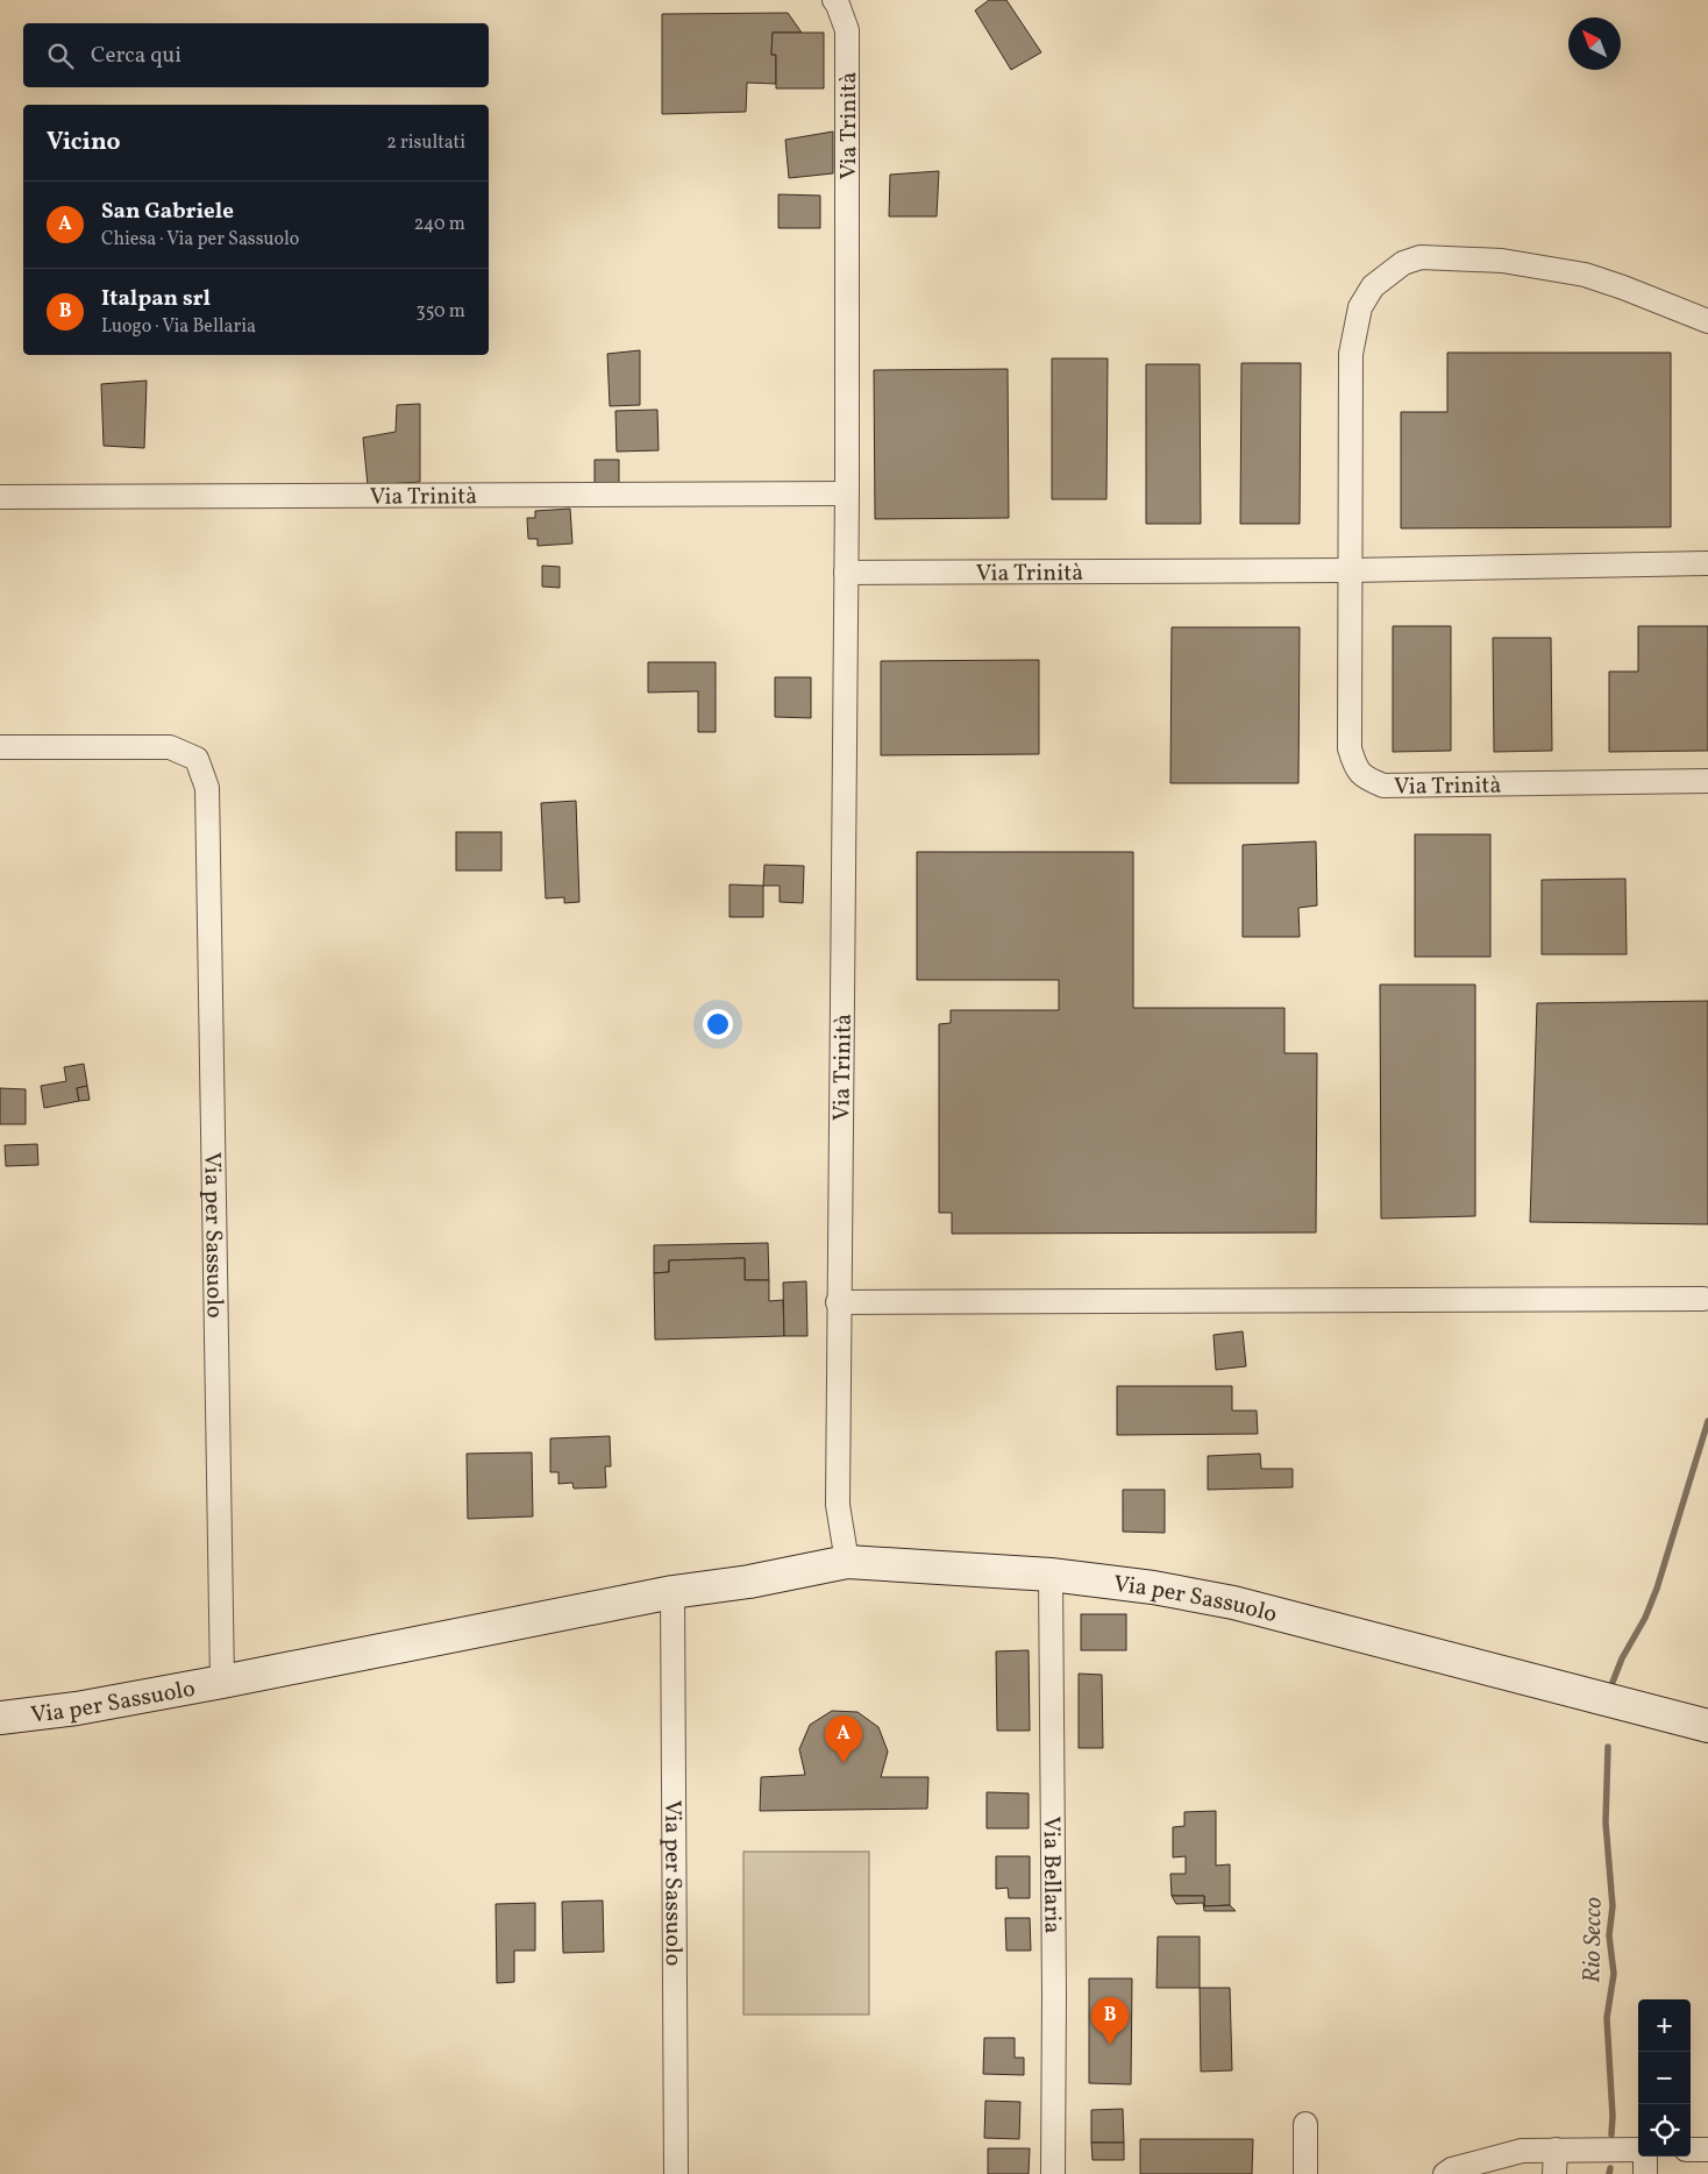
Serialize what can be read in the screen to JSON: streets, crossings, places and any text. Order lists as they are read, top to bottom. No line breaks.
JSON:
{"streets":{"main road":["Via per Sassuolo"],"street":["Via Trinità","Via Bellaria"]},"crossings":[["Via Trinità","Via per Sassuolo"],["Via per Sassuolo","Via Bellaria"]],"water":["Rio Secco"],"north":"top left","page":{"search":"Cerca qui","heading":["Vicino","2 risultati"],"list":[{"mark":"A","name":"San Gabriele","note":"Chiesa · Via per Sassuolo","value":"240 m"},{"mark":"B","name":"Italpan srl","note":"Luogo · Via Bellaria","value":"350 m"}],"pins":["A","B"],"map_buttons":["+","−"]}}
